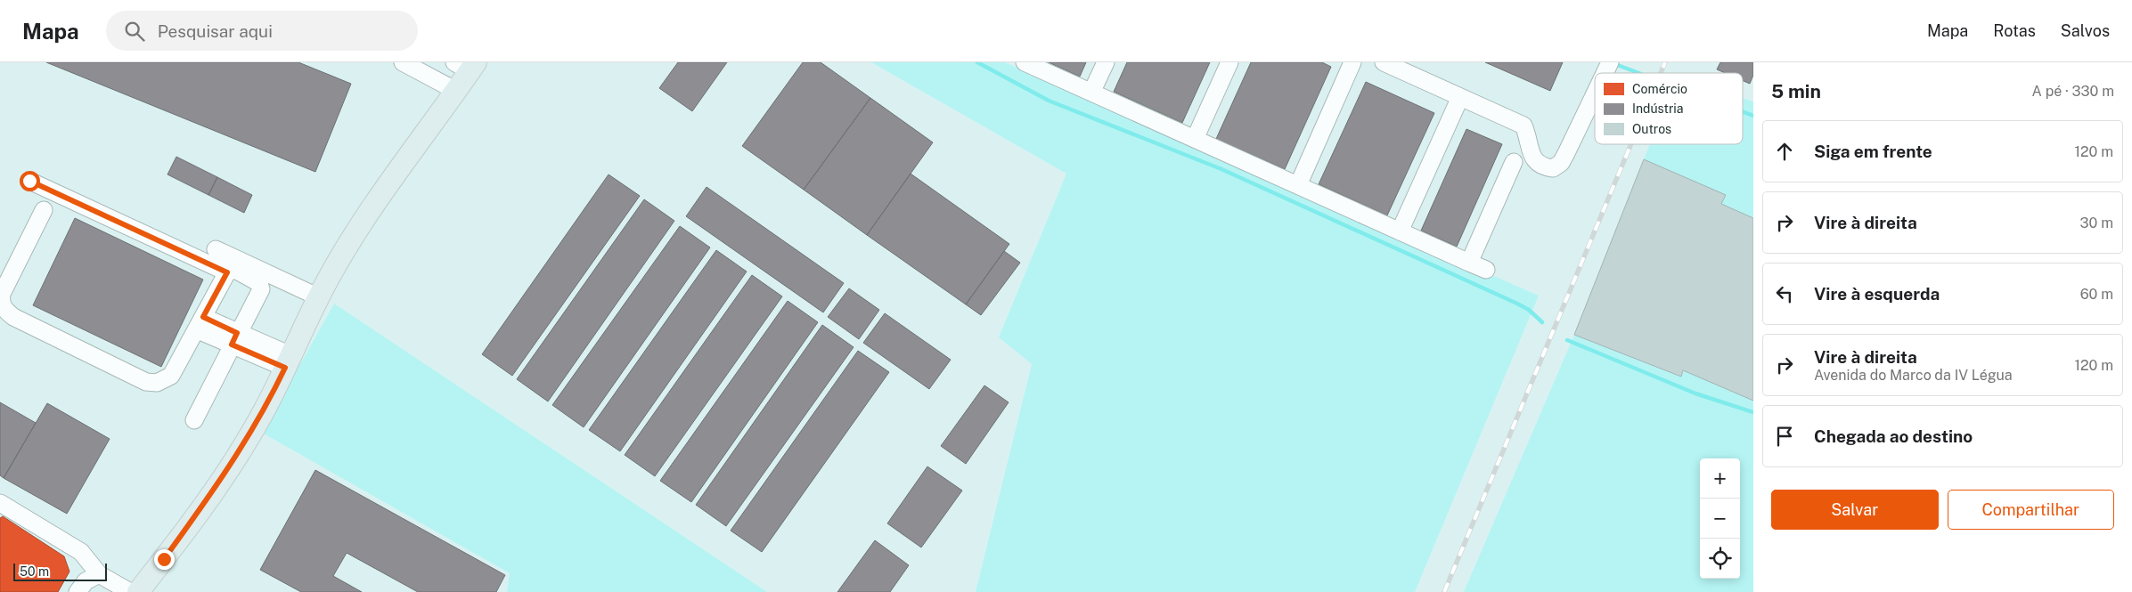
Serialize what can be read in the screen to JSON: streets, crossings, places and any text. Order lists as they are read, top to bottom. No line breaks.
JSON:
{"legend":["Comércio","Indústria","Outros"],"scale_bar":"50 m","page":{"header":"Mapa","search":"Pesquisar aqui","nav":["Mapa","Rotas","Salvos"],"heading":["5 min","A pé · 330 m"],"list":[["Siga em frente","120 m"],["Vire à direita","30 m"],["Vire à esquerda","60 m"],["Vire à direita","Avenida do Marco da IV Légua","120 m"],"Chegada ao destino"],"map_buttons":["+","−"],"buttons":["Salvar","Compartilhar"],"scale":"50 m"}}
